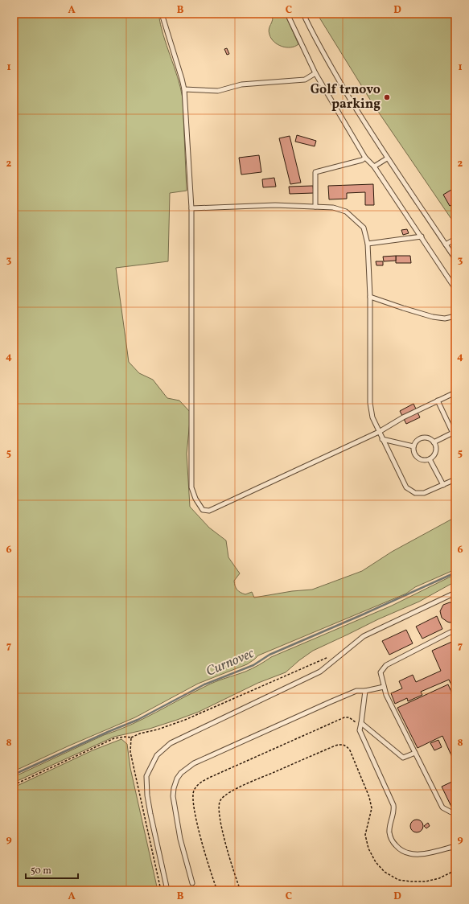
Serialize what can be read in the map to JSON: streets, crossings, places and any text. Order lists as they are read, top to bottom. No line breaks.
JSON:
{"water":["Curnovec"],"places":["Golf trnovo parking"],"scale_bar":"50 m","grid":{"columns":["A","B","C","D"],"rows":["1","2","3","4","5","6","7","8","9"]}}
